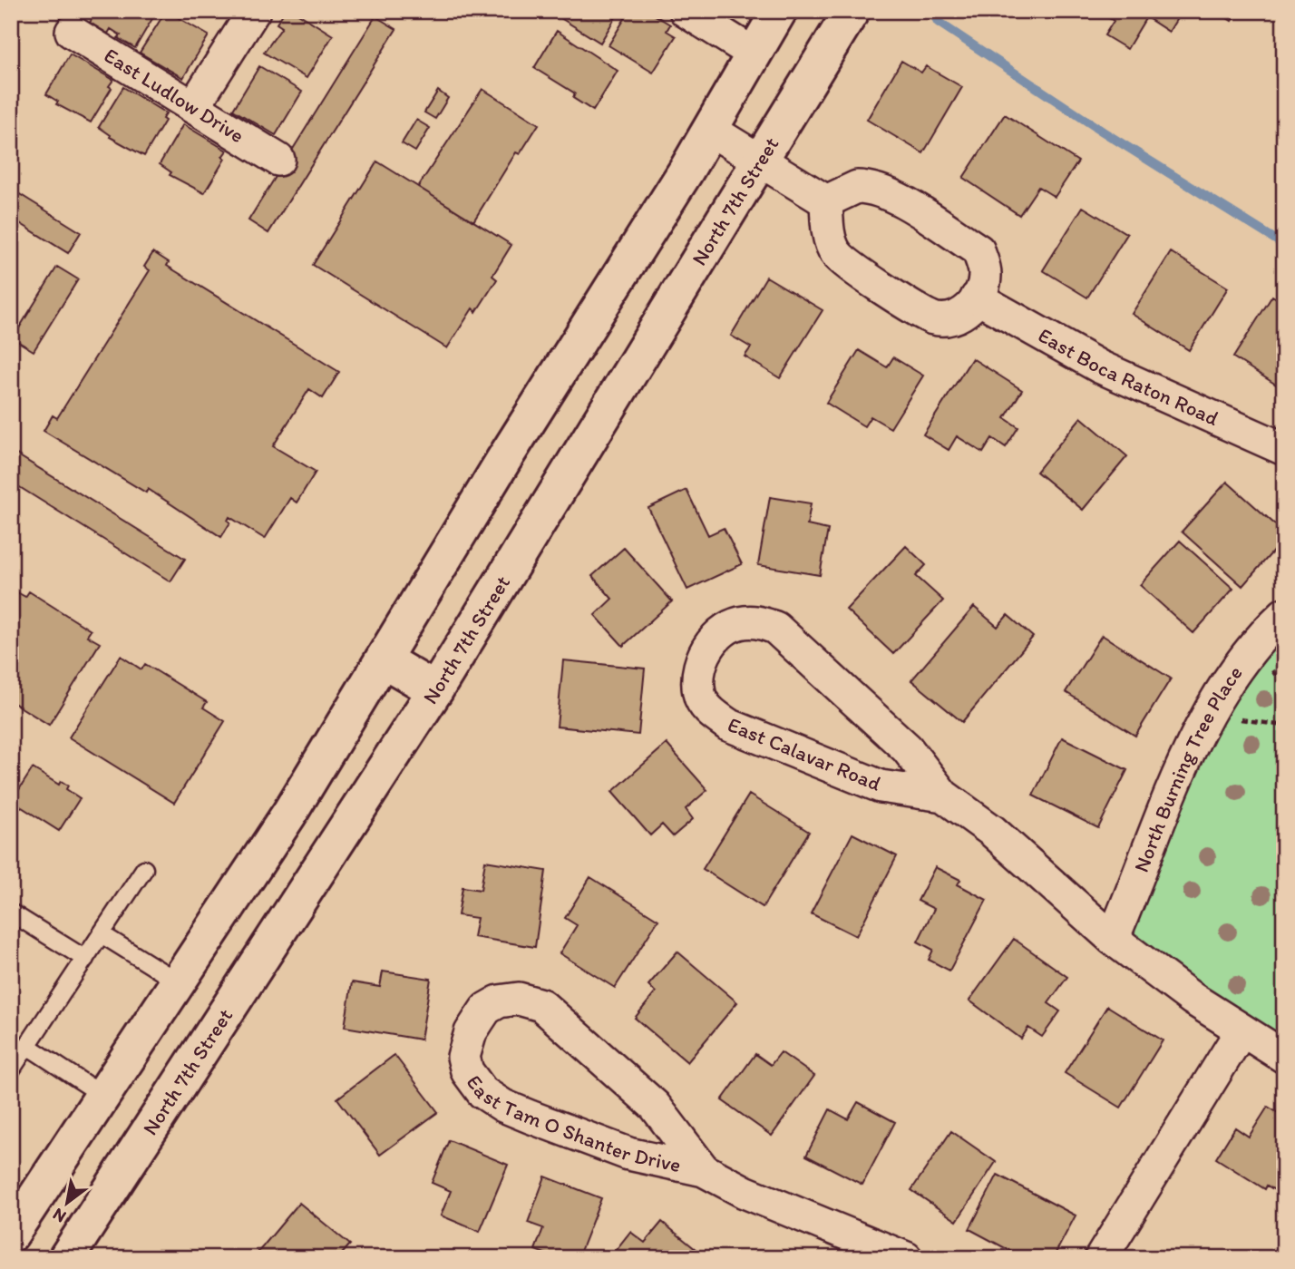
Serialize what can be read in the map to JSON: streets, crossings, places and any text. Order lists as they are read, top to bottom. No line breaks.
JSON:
{"streets":{"main road":["North 7th Street"],"street":["East Ludlow Drive","East Boca Raton Road","East Calavar Road","North Burning Tree Place","East Tam O Shanter Drive"]},"crossings":[["East Calavar Road","North Burning Tree Place"]],"north":"bottom left"}
